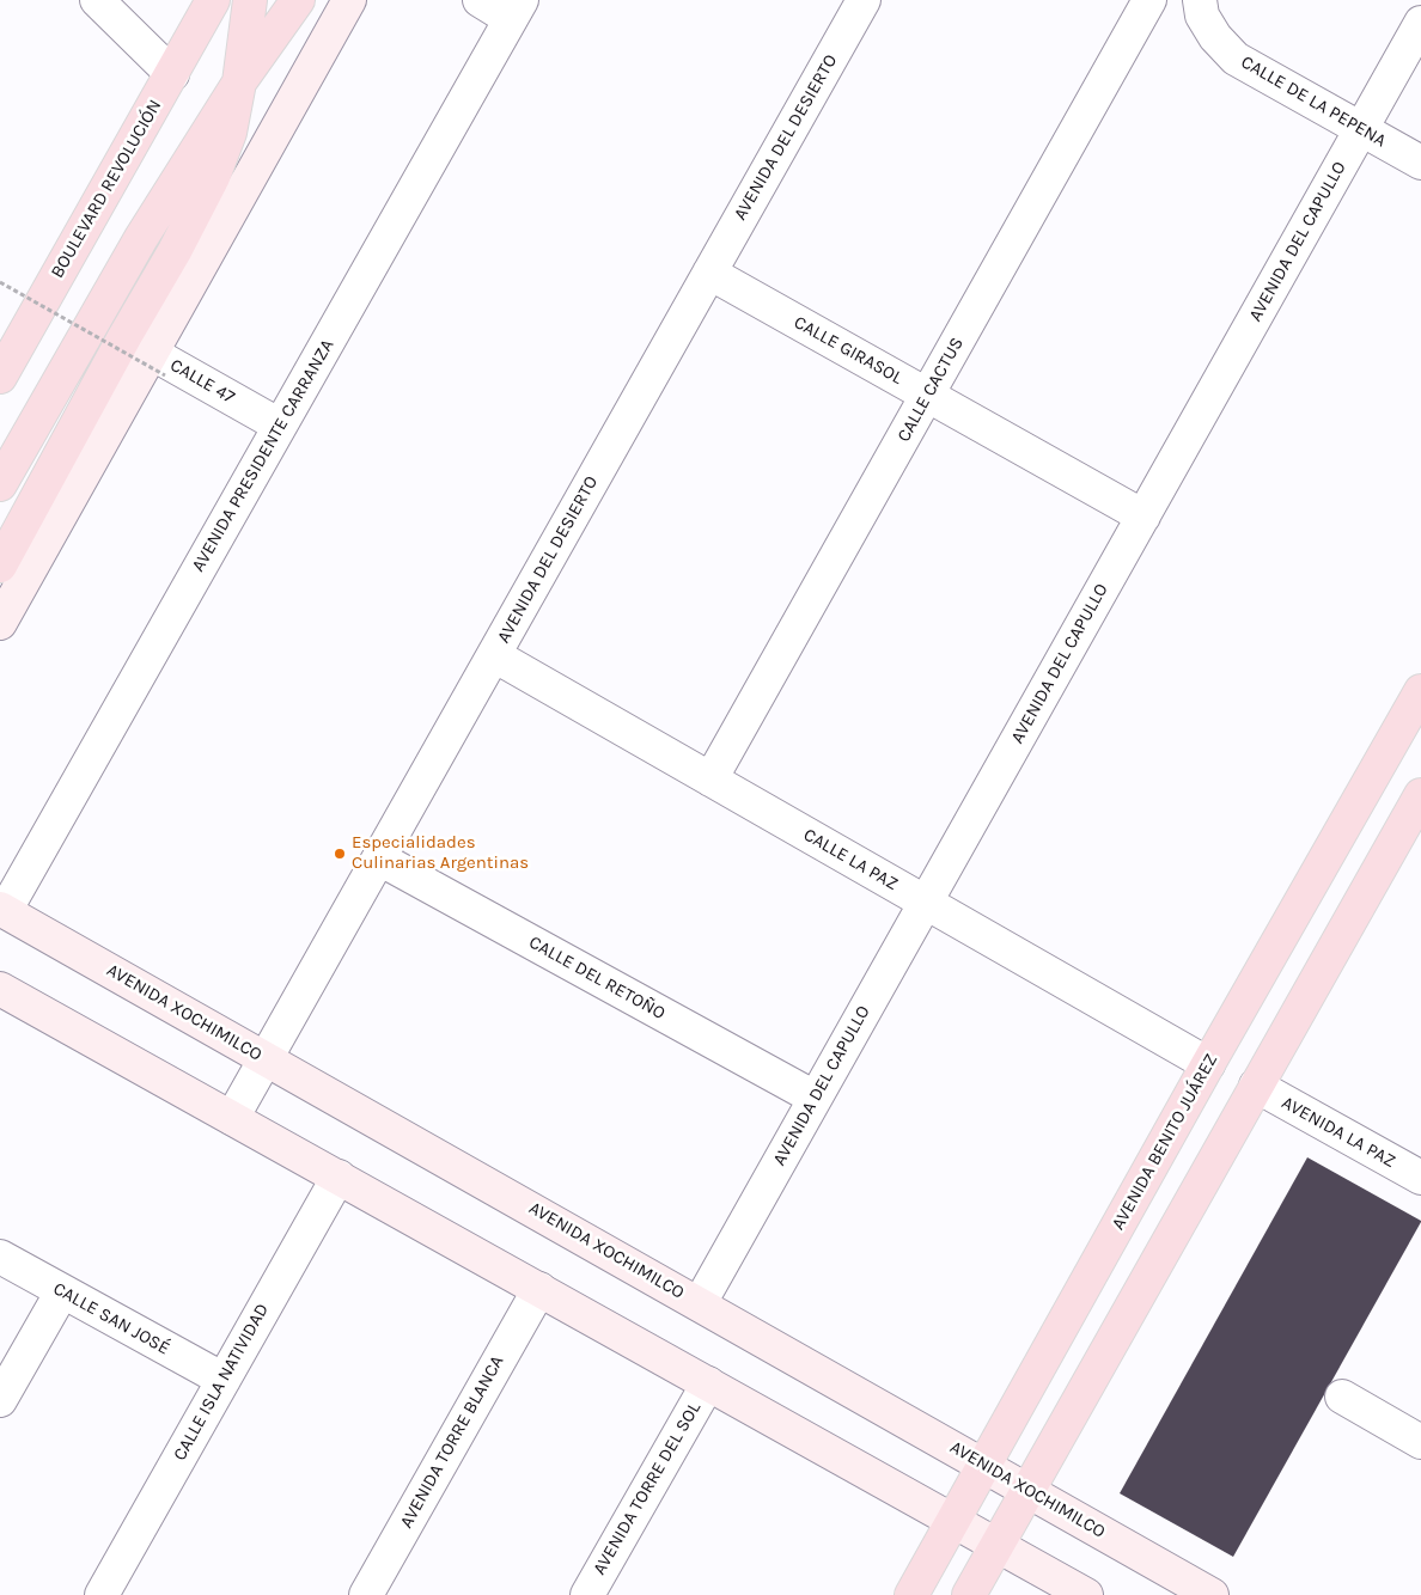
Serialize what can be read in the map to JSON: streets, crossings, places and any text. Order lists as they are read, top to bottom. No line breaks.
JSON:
{"streets":{"main road":["BOULEVARD REVOLUCIÓN","AVENIDA XOCHIMILCO","AVENIDA BENITO JUÁREZ"],"street":["CALLE DE LA PEPENA","AVENIDA DEL DESIERTO","AVENIDA DEL CAPULLO","CALLE GIRASOL","CALLE 47","CALLE CACTUS","AVENIDA PRESIDENTE CARRANZA","CALLE LA PAZ","CALLE DEL RETOÑO","AVENIDA LA PAZ","CALLE SAN JOSÉ","CALLE ISLA NATIVIDAD","AVENIDA TORRE BLANCA","AVENIDA TORRE DEL SOL"]},"crossings":[["CALLE DE LA PEPENA","AVENIDA DEL CAPULLO"],["AVENIDA DEL DESIERTO","CALLE GIRASOL"],["AVENIDA DEL DESIERTO","CALLE LA PAZ"],["AVENIDA DEL DESIERTO","CALLE DEL RETOÑO"],["AVENIDA DEL DESIERTO","AVENIDA XOCHIMILCO"],["AVENIDA DEL CAPULLO","CALLE GIRASOL"],["AVENIDA DEL CAPULLO","CALLE LA PAZ"],["AVENIDA DEL CAPULLO","CALLE DEL RETOÑO"],["AVENIDA DEL CAPULLO","AVENIDA XOCHIMILCO"],["CALLE GIRASOL","CALLE CACTUS"],["CALLE 47","AVENIDA PRESIDENTE CARRANZA"],["CALLE CACTUS","CALLE LA PAZ"],["AVENIDA PRESIDENTE CARRANZA","AVENIDA XOCHIMILCO"],["CALLE LA PAZ","AVENIDA BENITO JUÁREZ"],["AVENIDA XOCHIMILCO","AVENIDA BENITO JUÁREZ"],["CALLE SAN JOSÉ","CALLE ISLA NATIVIDAD"]],"places":["Especialidades Culinarias Argentinas"]}
